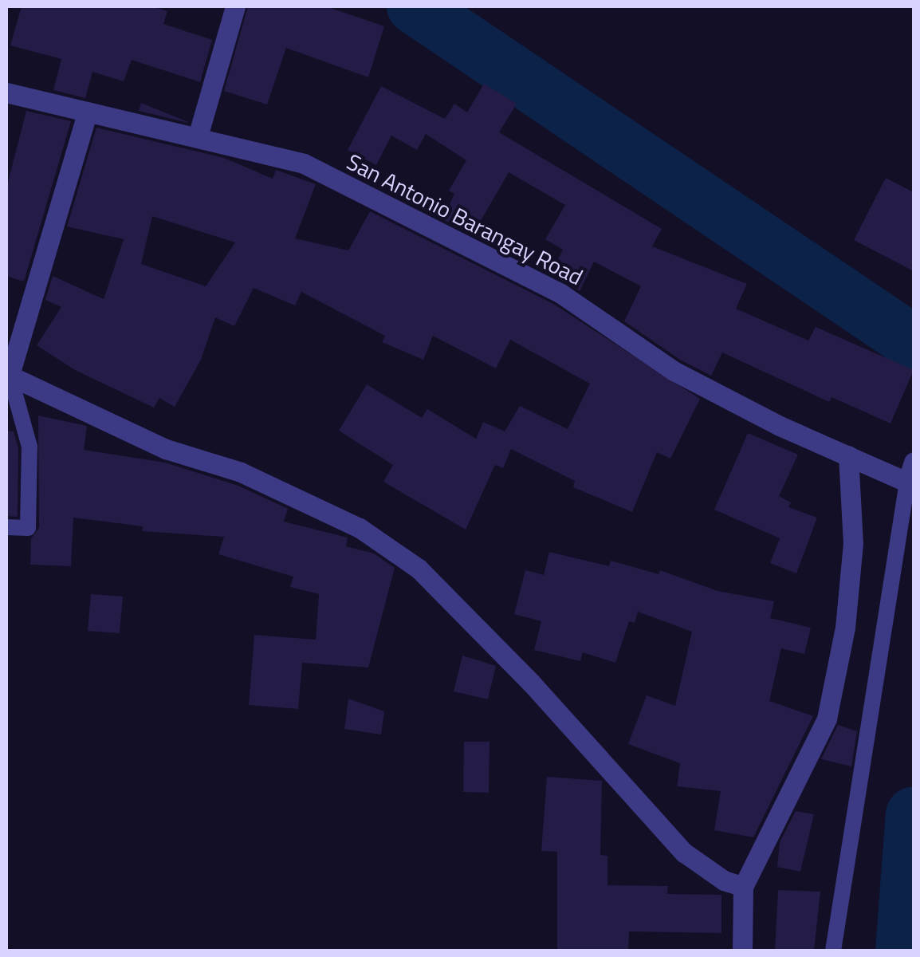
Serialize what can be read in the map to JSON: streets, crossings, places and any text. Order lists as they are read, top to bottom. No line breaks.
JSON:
{"streets":{"street":["San Antonio Barangay Road"]}}
